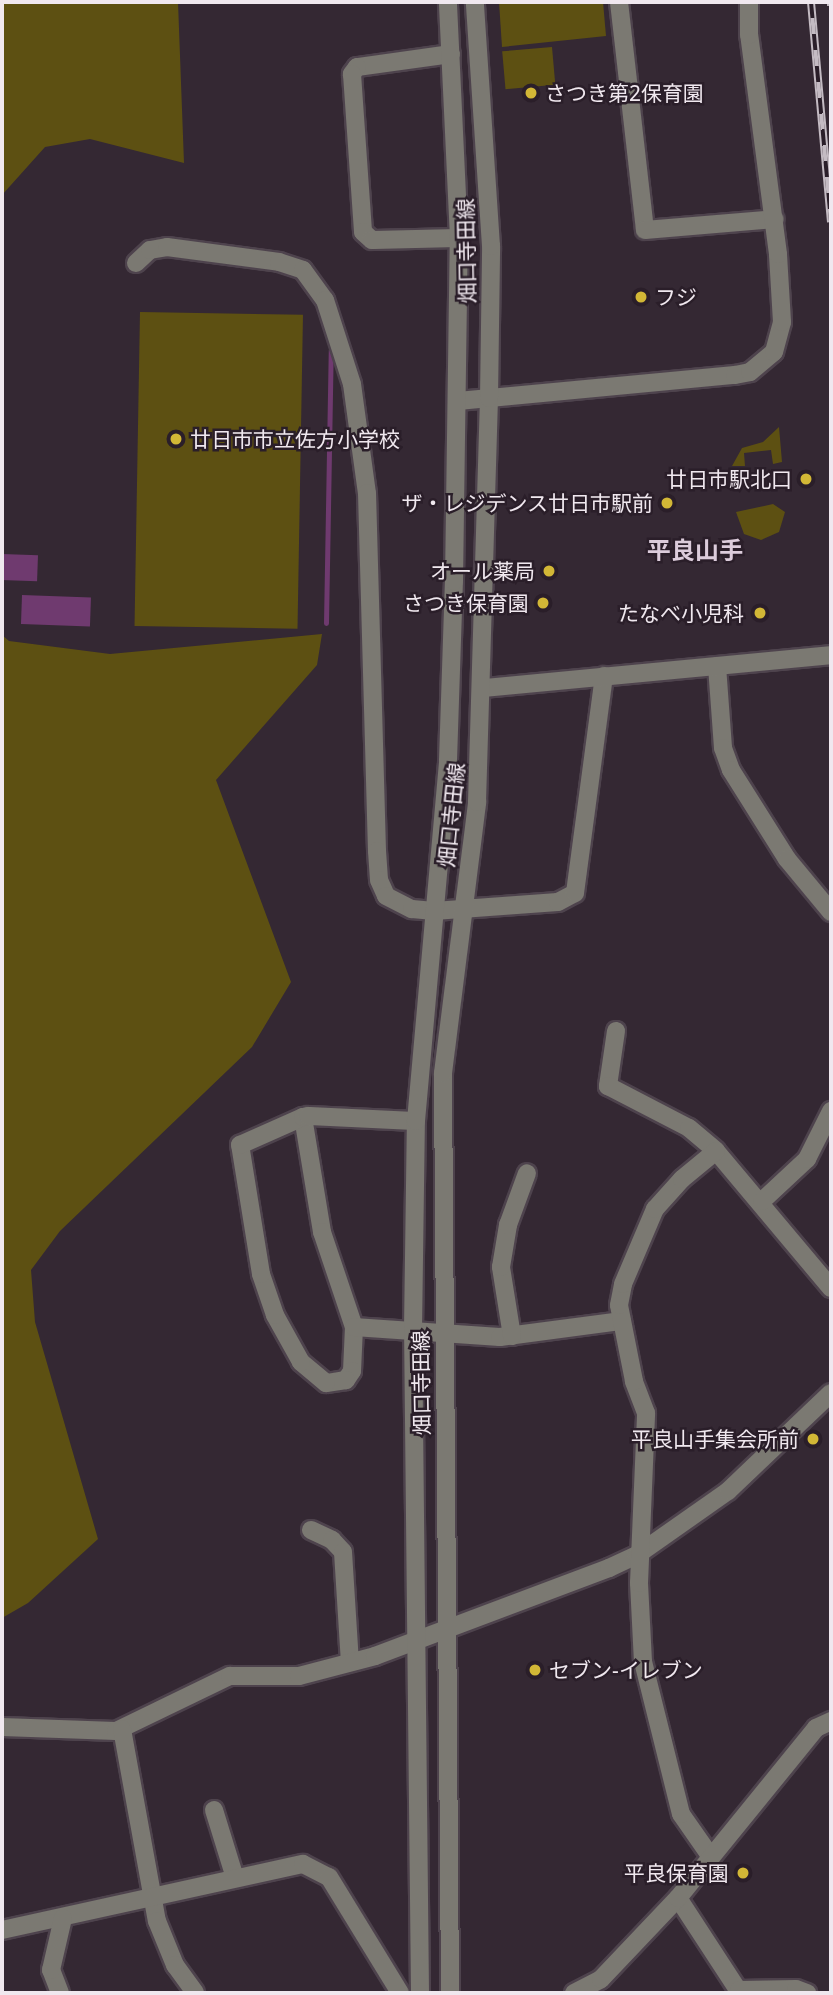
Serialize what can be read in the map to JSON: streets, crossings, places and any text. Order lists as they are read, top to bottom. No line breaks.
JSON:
{"streets":{"street":["畑口寺田線"]},"districts":["平良山手"],"places":["さつき第2保育園","フジ","廿日市市立佐方小学校","廿日市駅北口","ザ・レジデンス廿日市駅前","オール薬局","さつき保育園","たなべ小児科","平良山手集会所前","セブン-イレブン","平良保育園"]}
